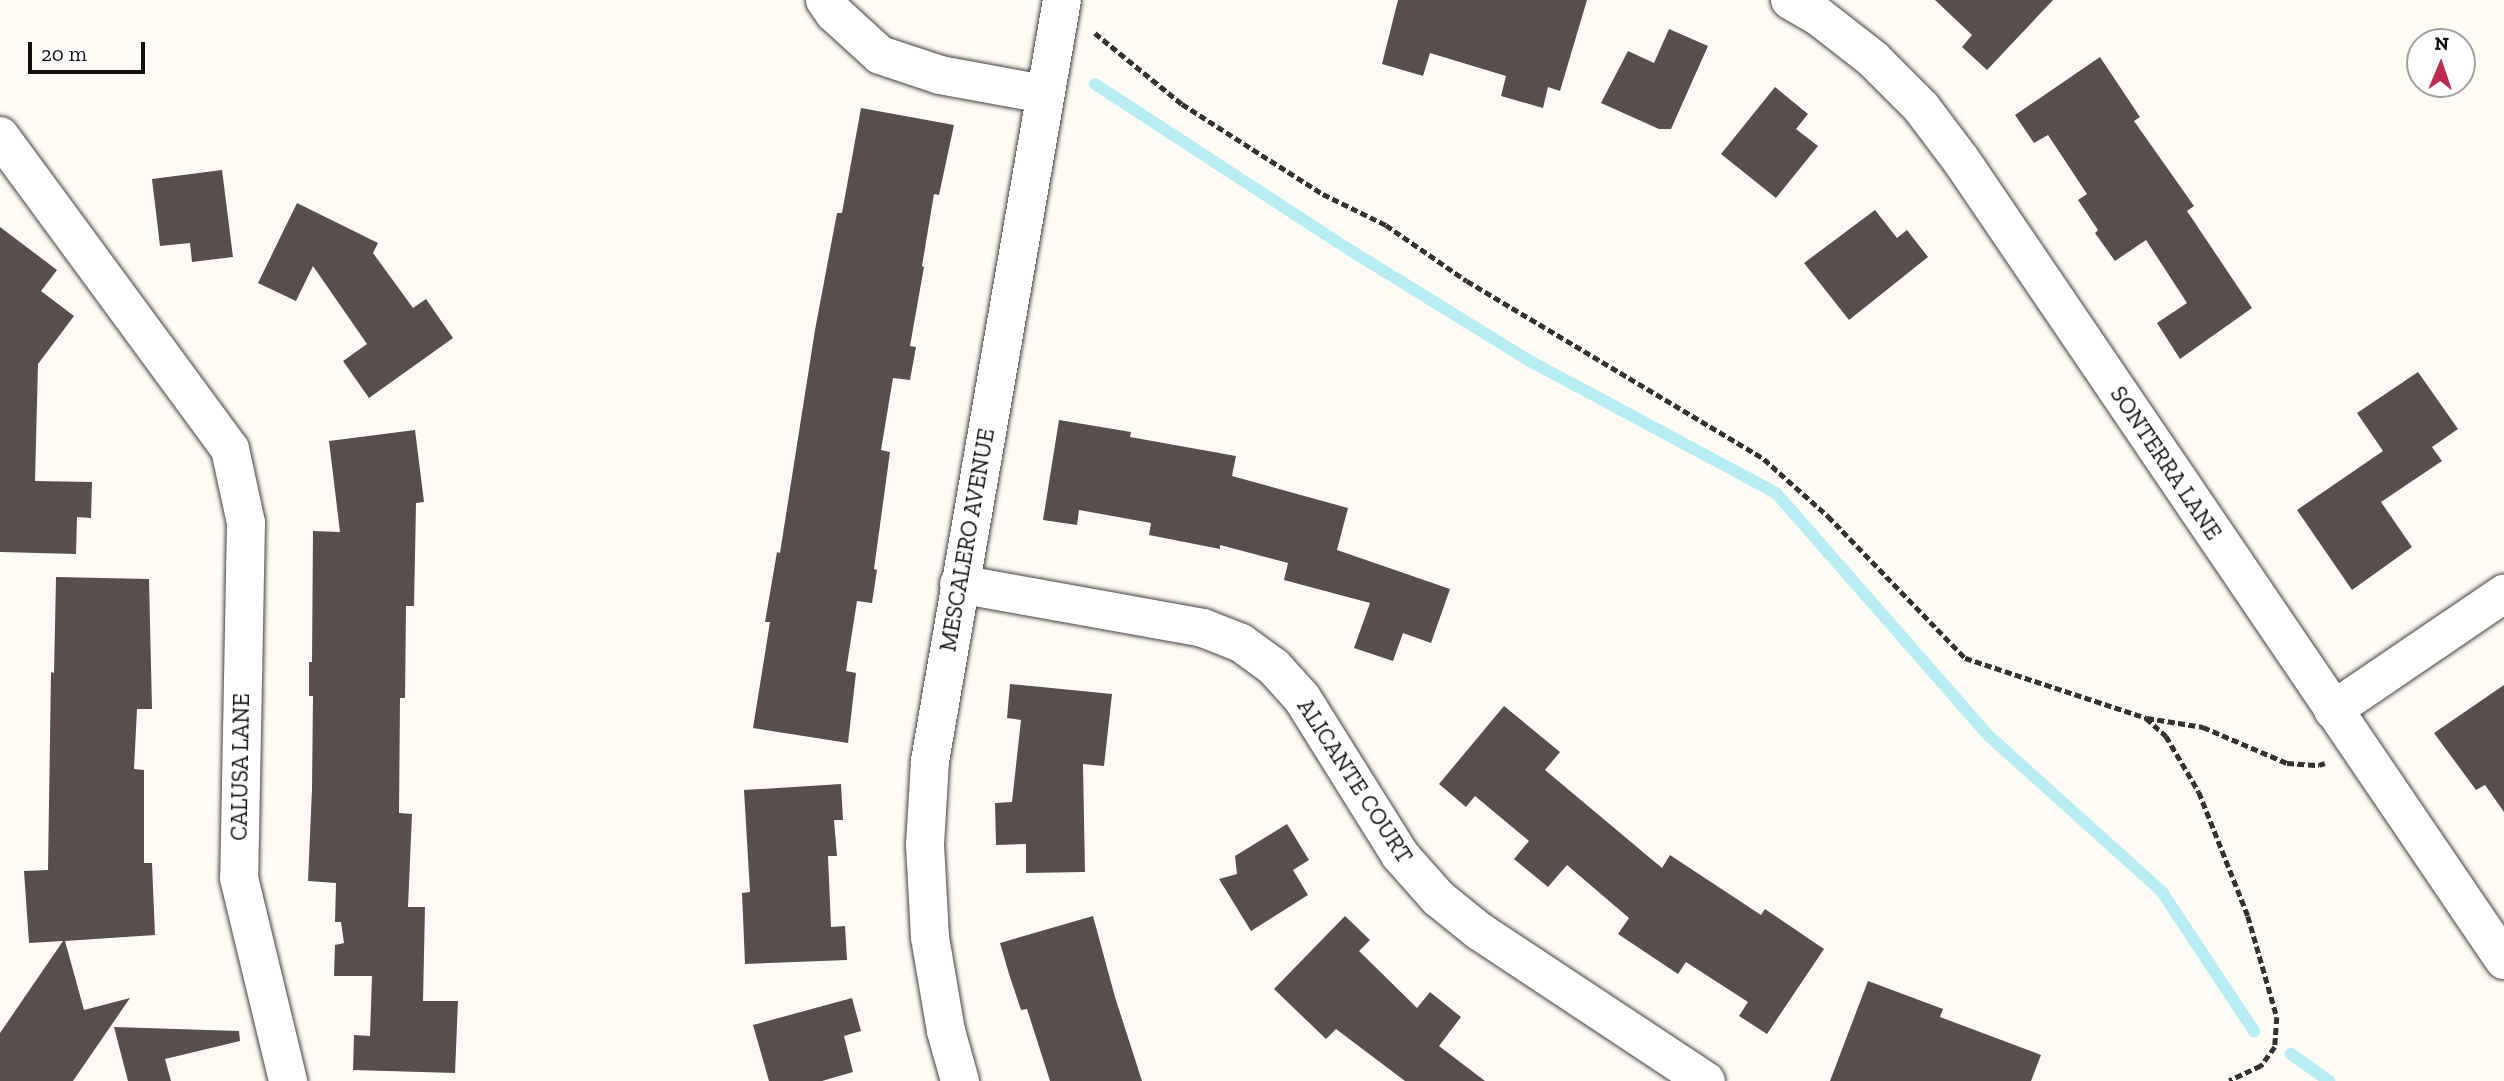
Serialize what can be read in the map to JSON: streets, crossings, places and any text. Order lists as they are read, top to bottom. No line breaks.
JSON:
{"streets":{"street":["SONTERRA LANE","MESCALERO AVENUE","CALUSA LANE","ALICANTE COURT"]},"crossings":[["MESCALERO AVENUE","ALICANTE COURT"]],"scale_bar":"20 m","north":"top"}
